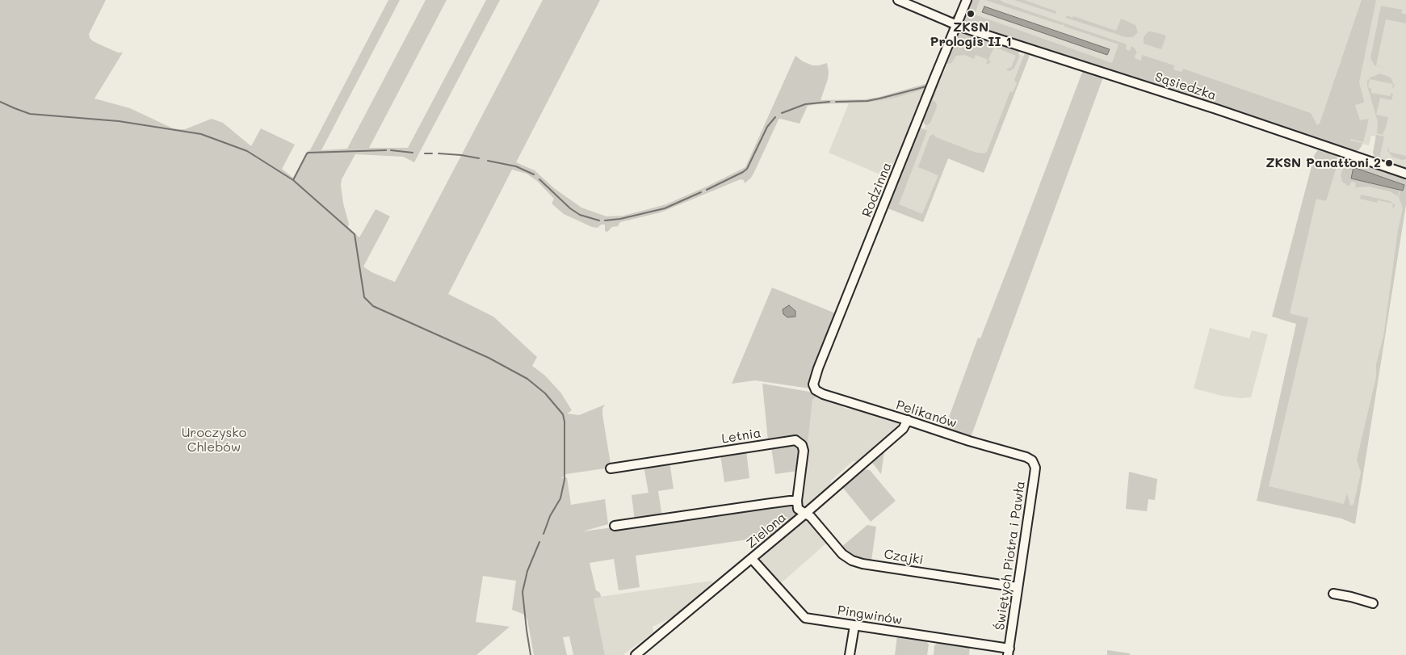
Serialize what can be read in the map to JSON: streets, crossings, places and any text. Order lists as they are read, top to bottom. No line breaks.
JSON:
{"streets":{"street":["Sąsiedzka","Rodzinna","Pelikanów","Letnia","Zielona","Świętych Piotra i Pawła","Czajki","Pingwinów"]},"crossings":[["Sąsiedzka","Rodzinna"],["Rodzinna","Pelikanów"],["Pelikanów","Zielona"],["Pelikanów","Świętych Piotra i Pawła"],["Zielona","Czajki"],["Zielona","Pingwinów"],["Świętych Piotra i Pawła","Czajki"],["Świętych Piotra i Pawła","Pingwinów"]],"parks":["Uroczysko Chlebów"],"places":["ZKSN Prologis II 1","ZKSN Panattoni 2"]}
